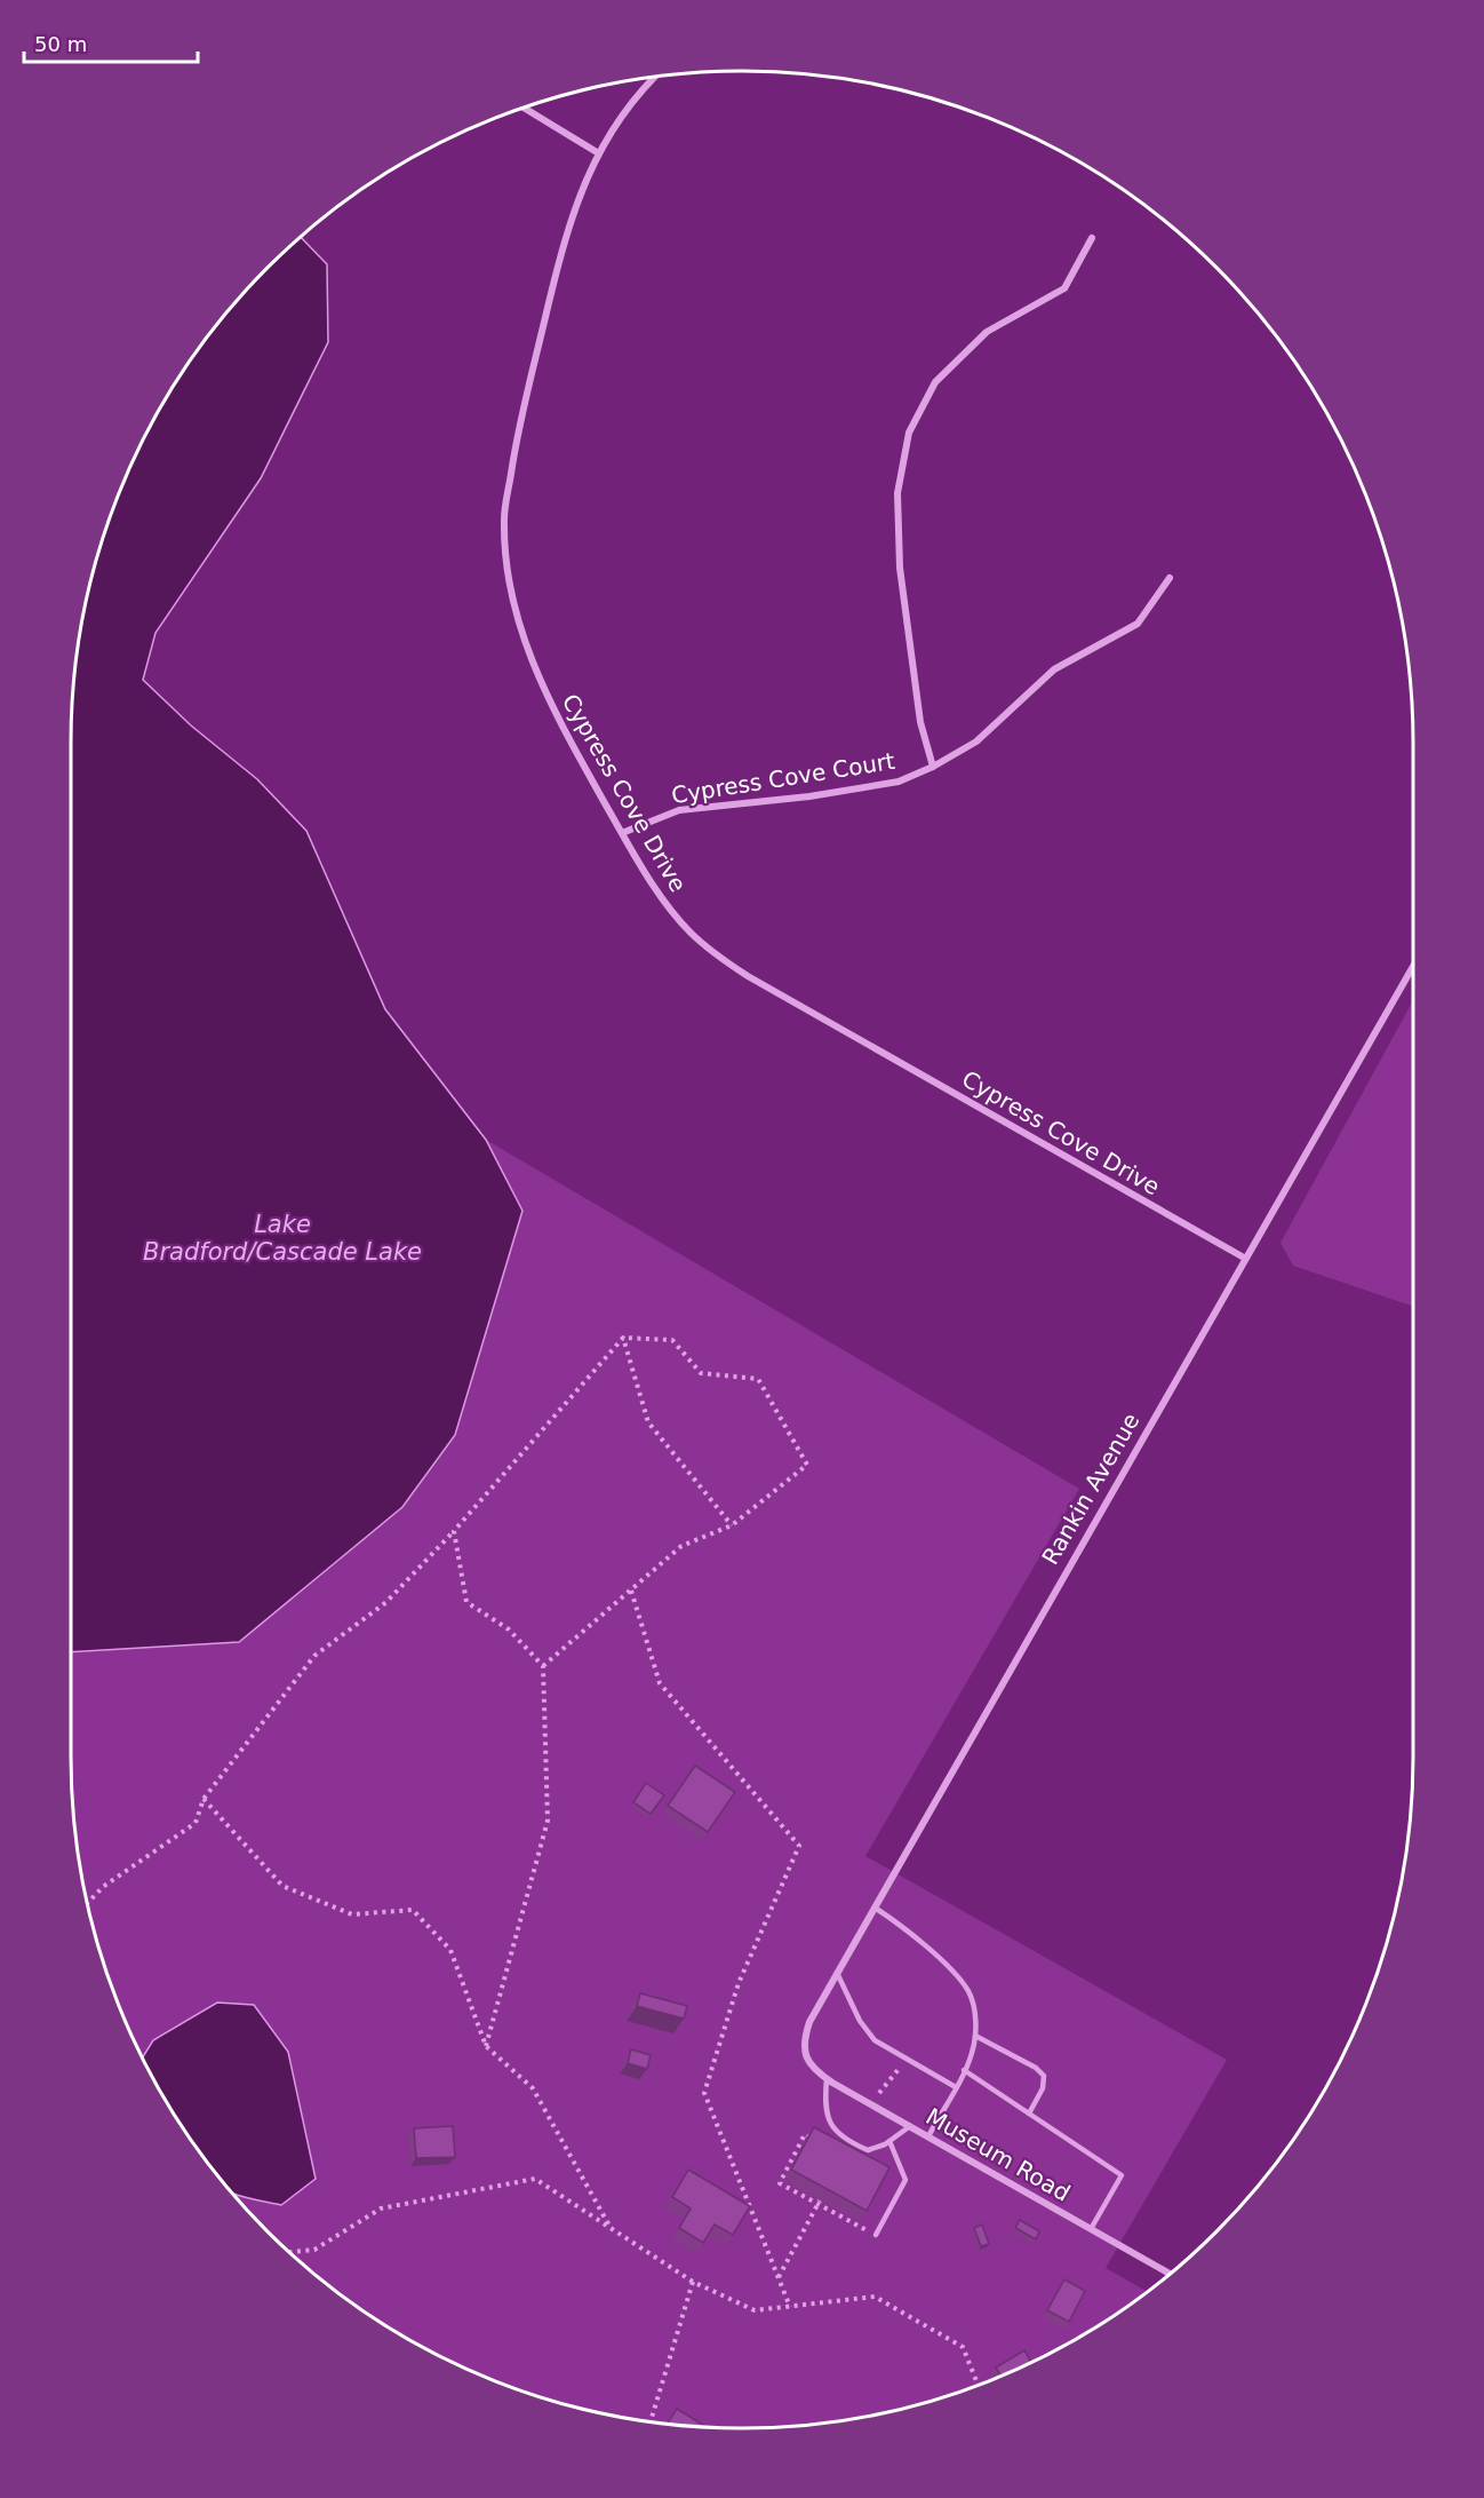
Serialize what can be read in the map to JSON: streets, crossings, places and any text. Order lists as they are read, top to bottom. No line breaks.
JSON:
{"streets":{"street":["Cypress Cove Court","Cypress Cove Drive","Rankin Avenue","Museum Road"]},"crossings":[["Cypress Cove Court","Cypress Cove Drive"],["Cypress Cove Drive","Rankin Avenue"],["Rankin Avenue","Museum Road"]],"water":["Lake Bradford/Cascade Lake"],"scale_bar":"50 m"}
